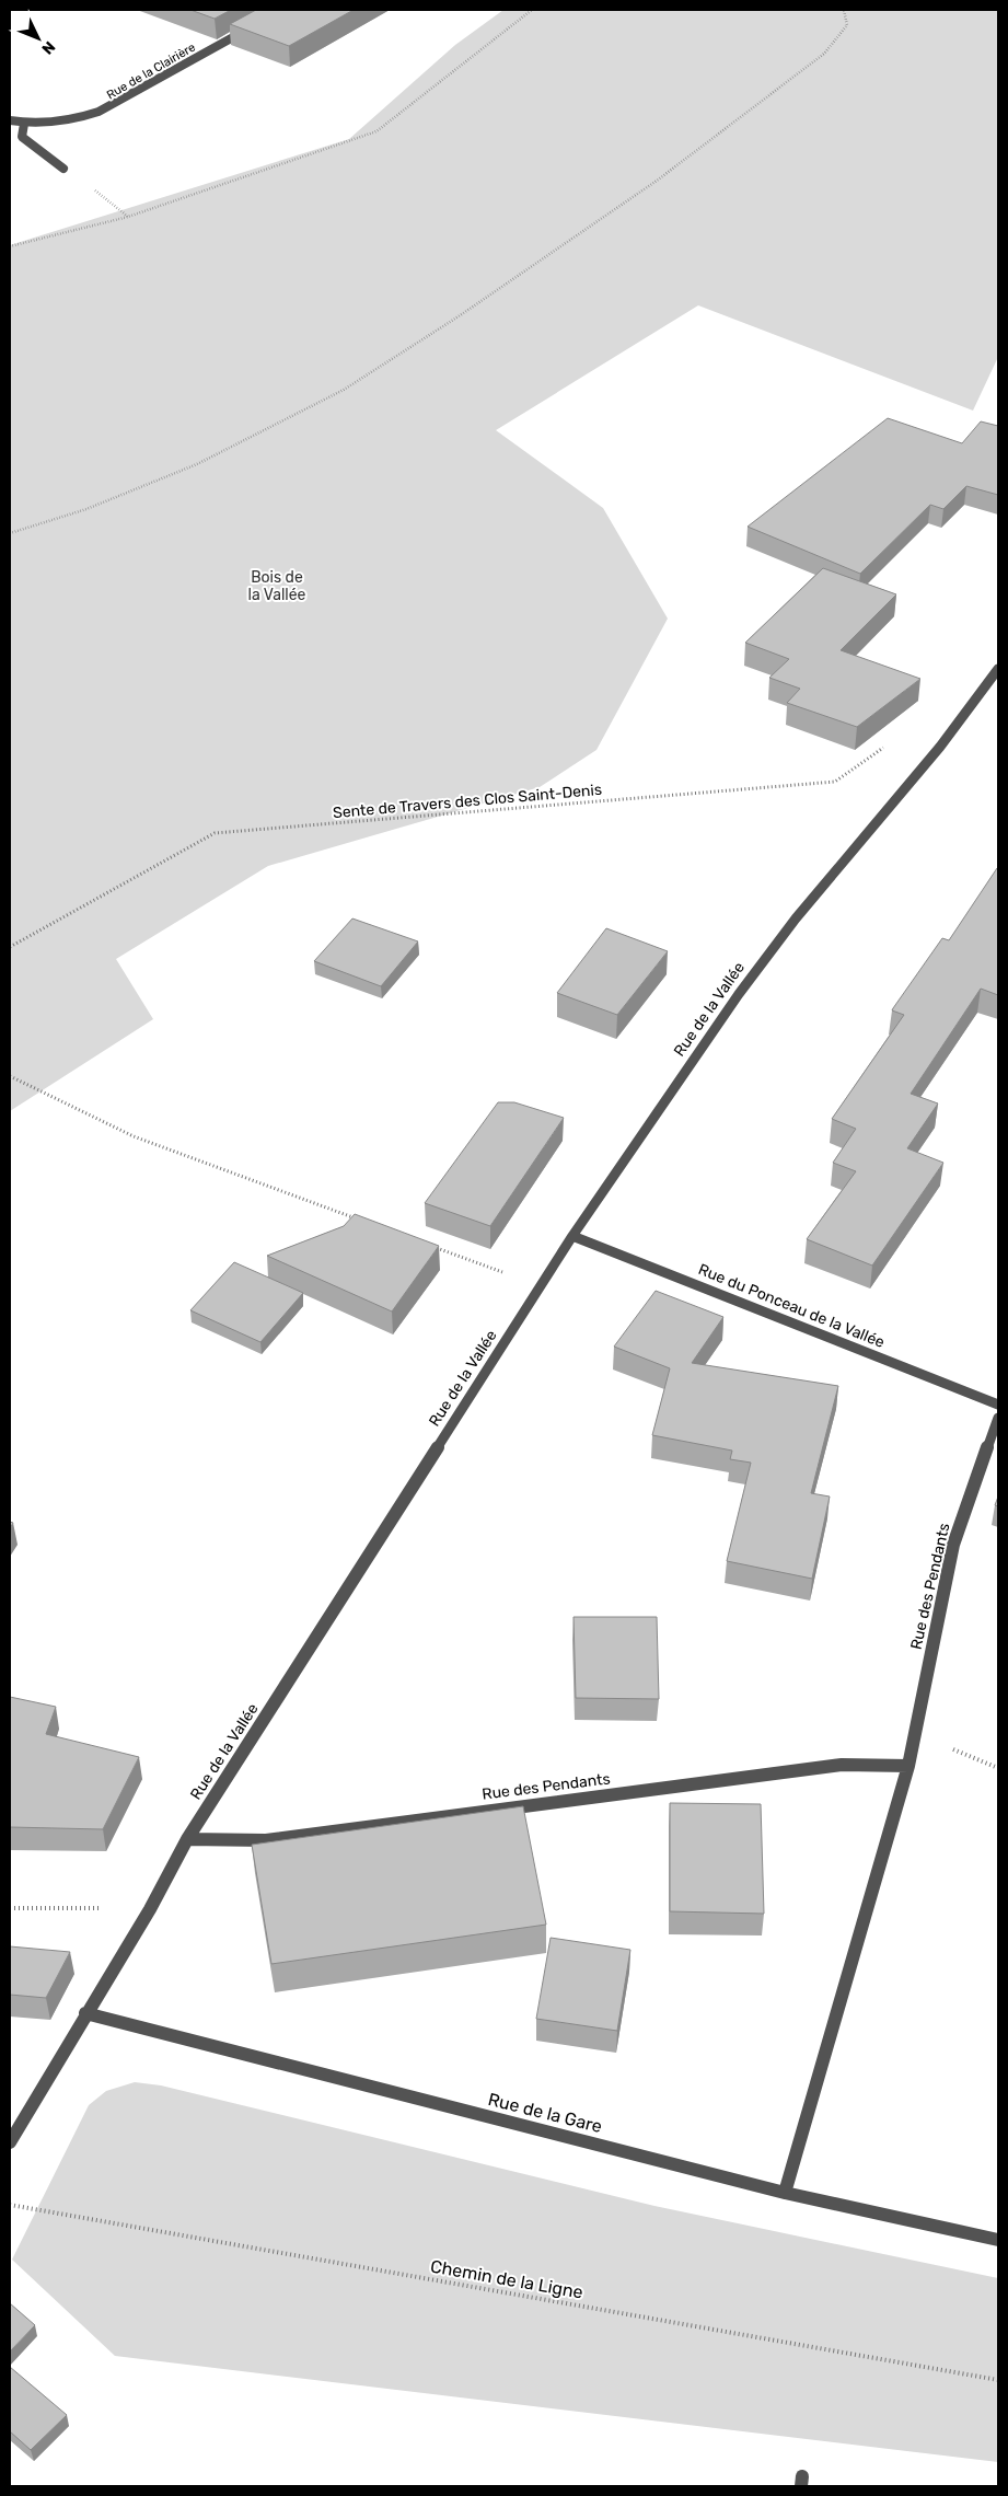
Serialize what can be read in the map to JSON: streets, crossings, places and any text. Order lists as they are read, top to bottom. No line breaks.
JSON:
{"streets":{"street":["Rue de la Clairière","Rue de la Vallée","Rue du Ponceau de la Vallée","Rue des Pendants","Rue de la Gare"],"path":["Sente de Travers des Clos Saint-Denis","Chemin de la Ligne"]},"crossings":[["Sente de Travers des Clos Saint-Denis","Rue de la Vallée"],["Rue de la Vallée","Rue du Ponceau de la Vallée"],["Rue de la Vallée","Rue des Pendants"],["Rue de la Vallée","Rue de la Gare"],["Rue des Pendants","Rue de la Gare"]],"parks":["Bois de la Vallée"],"north":"bottom right"}
